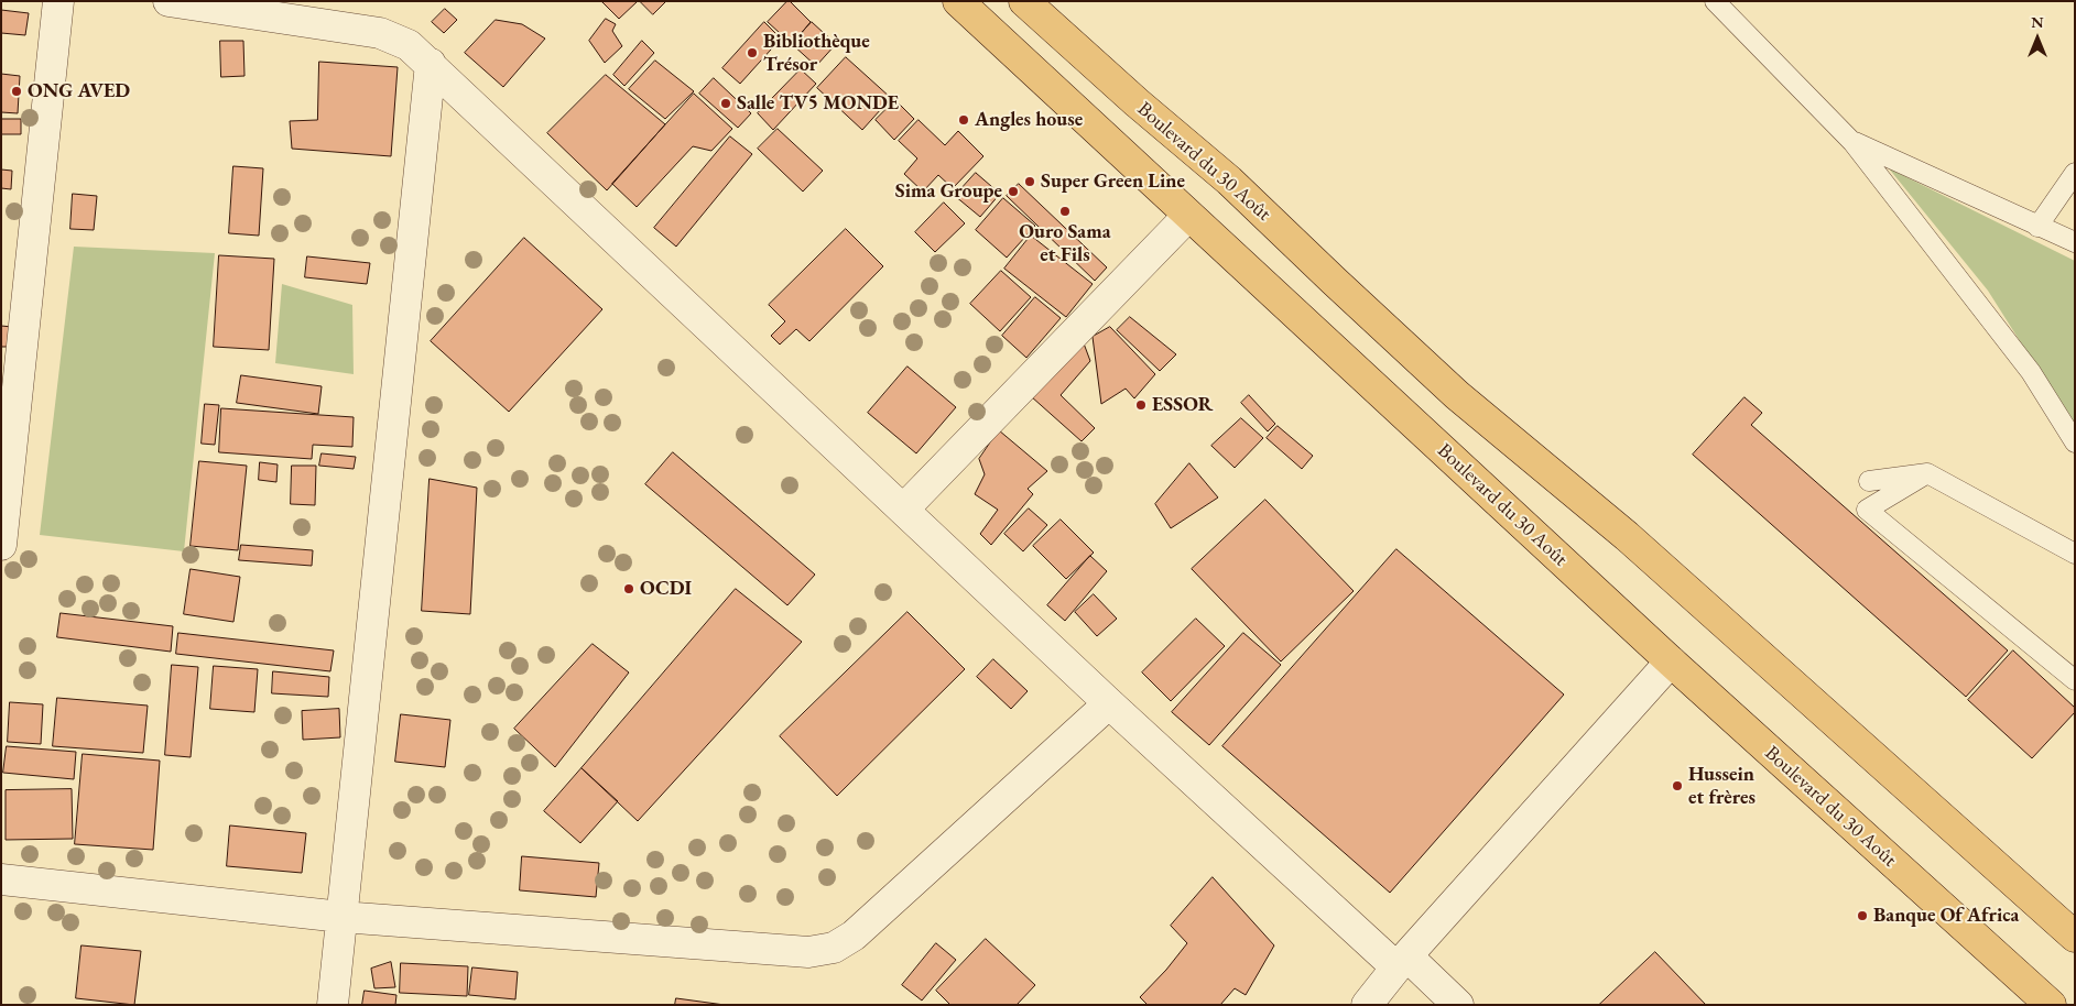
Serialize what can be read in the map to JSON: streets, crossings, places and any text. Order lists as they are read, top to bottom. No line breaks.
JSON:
{"streets":{"highway":["Boulevard du 30 Août"]},"places":["Bibliothèque Trésor","ONG AVED","Salle TV5 MONDE","Angles house","Super Green Line","Sima Groupe","Ouro Sama et Fils","ESSOR","OCDI","Hussein et frères","Banque Of Africa"],"north":"top"}
